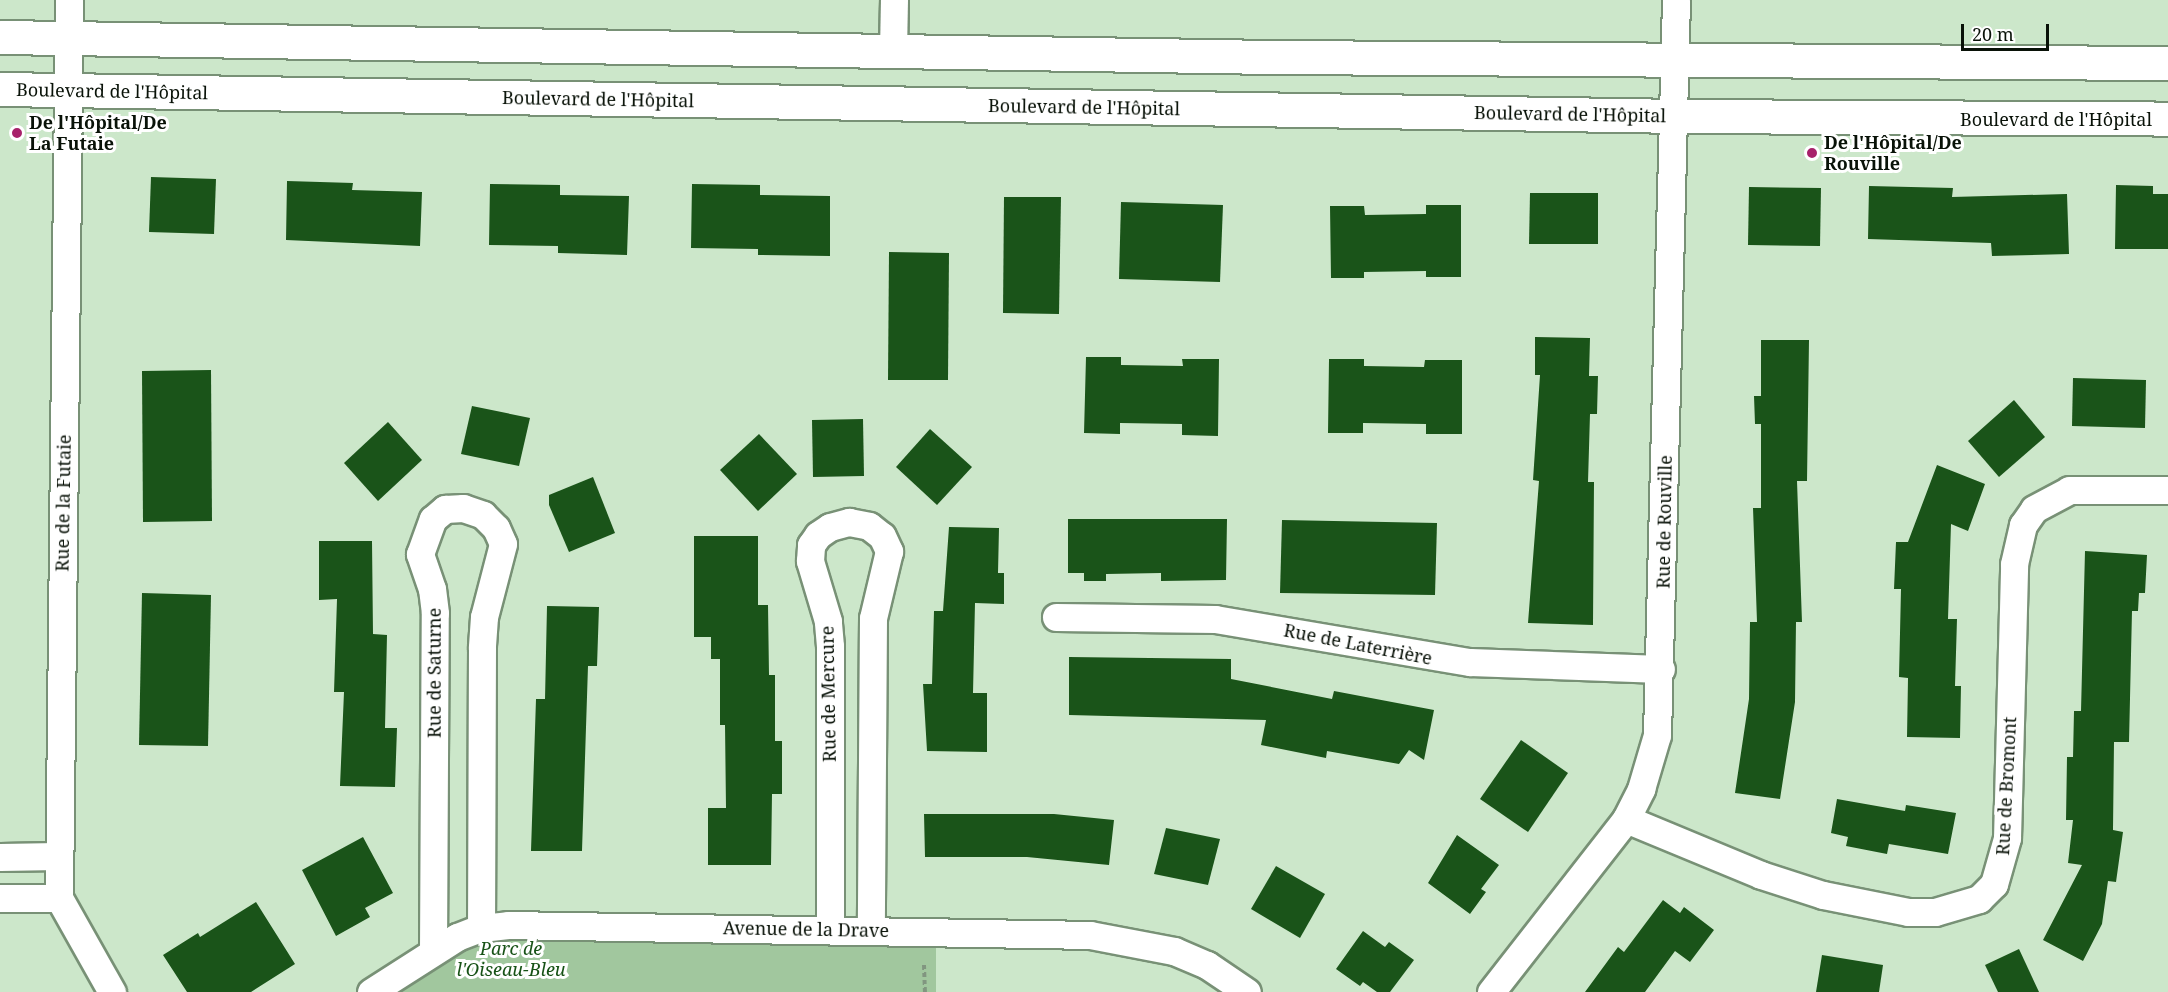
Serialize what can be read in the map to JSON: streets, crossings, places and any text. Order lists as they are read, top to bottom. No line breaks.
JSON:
{"streets":{"main road":["Boulevard de l'Hôpital"],"street":["Rue de la Futaie","Rue de Rouville","Rue de Laterrière","Rue de Saturne","Rue de Mercure","Rue de Bromont","Avenue de la Drave"]},"crossings":[["Boulevard de l'Hôpital","Rue de la Futaie"],["Boulevard de l'Hôpital","Rue de Rouville"],["Rue de Rouville","Rue de Laterrière"],["Rue de Rouville","Rue de Bromont"],["Rue de Saturne","Avenue de la Drave"],["Rue de Mercure","Avenue de la Drave"]],"parks":["Parc de l'Oiseau-Bleu"],"places":["De l'Hôpital/De La Futaie","De l'Hôpital/De Rouville"],"scale_bar":"20 m"}
